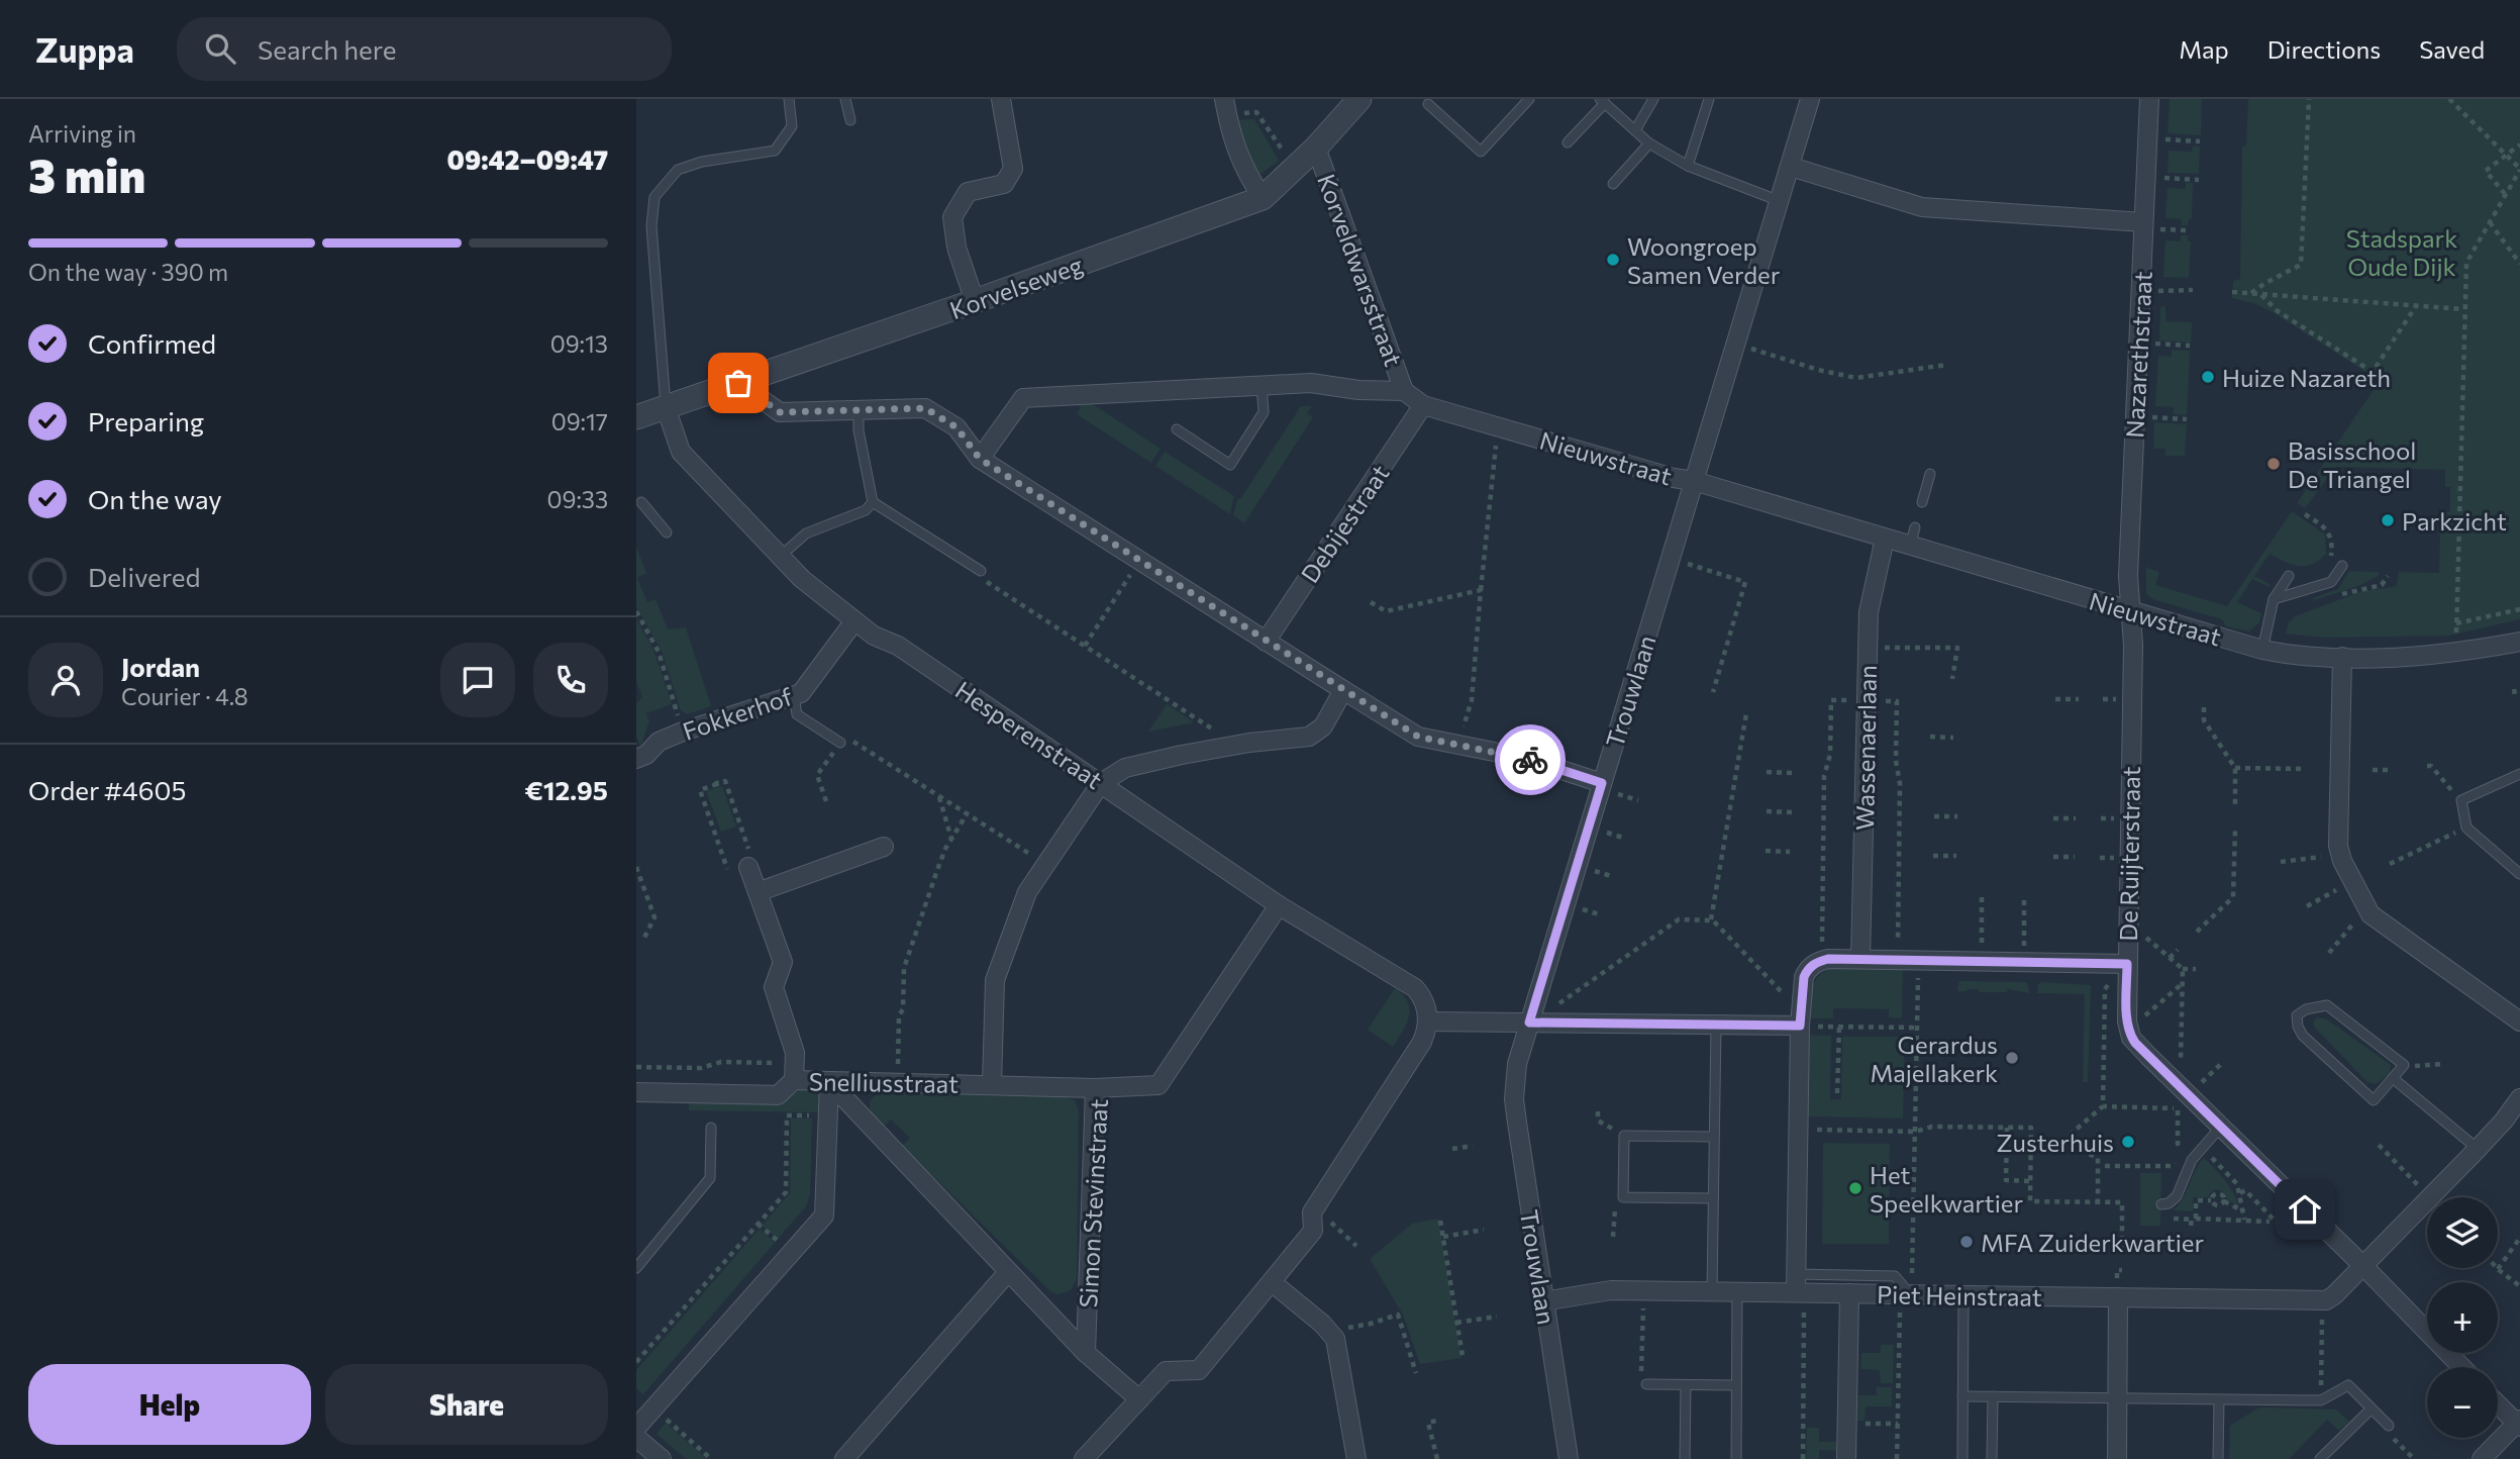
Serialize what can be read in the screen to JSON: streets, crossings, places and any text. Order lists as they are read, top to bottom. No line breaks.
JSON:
{"streets":{"street":["Korveldwarsstraat","Korvelseweg","Nazarethstraat","Nieuwstraat","Debijestraat","Trouwlaan","Fokkerhof","Hesperenstraat","Wassenaerlaan","De Ruijterstraat","Snelliusstraat","Simon Stevinstraat","Piet Heinstraat"]},"crossings":[["Korveldwarsstraat","Korvelseweg"],["Korveldwarsstraat","Nieuwstraat"],["Korvelseweg","Hesperenstraat"],["Nazarethstraat","Nieuwstraat"],["Nazarethstraat","De Ruijterstraat"],["Nieuwstraat","Debijestraat"],["Nieuwstraat","Trouwlaan"],["Nieuwstraat","Wassenaerlaan"],["Nieuwstraat","De Ruijterstraat"],["Trouwlaan","Piet Heinstraat"],["Fokkerhof","Hesperenstraat"],["Hesperenstraat","Simon Stevinstraat"],["Snelliusstraat","Simon Stevinstraat"]],"parks":["Stadspark Oude Dijk"],"places":["Woongroep Samen Verder","Huize Nazareth","Basisschool De Triangel","Parkzicht","Gerardus Majellakerk","Zusterhuis","Het Speelkwartier","MFA Zuiderkwartier"],"page":{"header":"Zuppa","search":"Search here","nav":["Map","Directions","Saved"],"heading":["3 min","Arriving in","09:42–09:47"],"panel":["Jordan","Courier · 4.8","Order #4605","€12.95"],"bar":"On the way · 390 m","list":[["Confirmed","09:13"],["Preparing","09:17"],["On the way","09:33"],"Delivered"],"map_buttons":["+","−"],"buttons":["Help","Share"]}}
